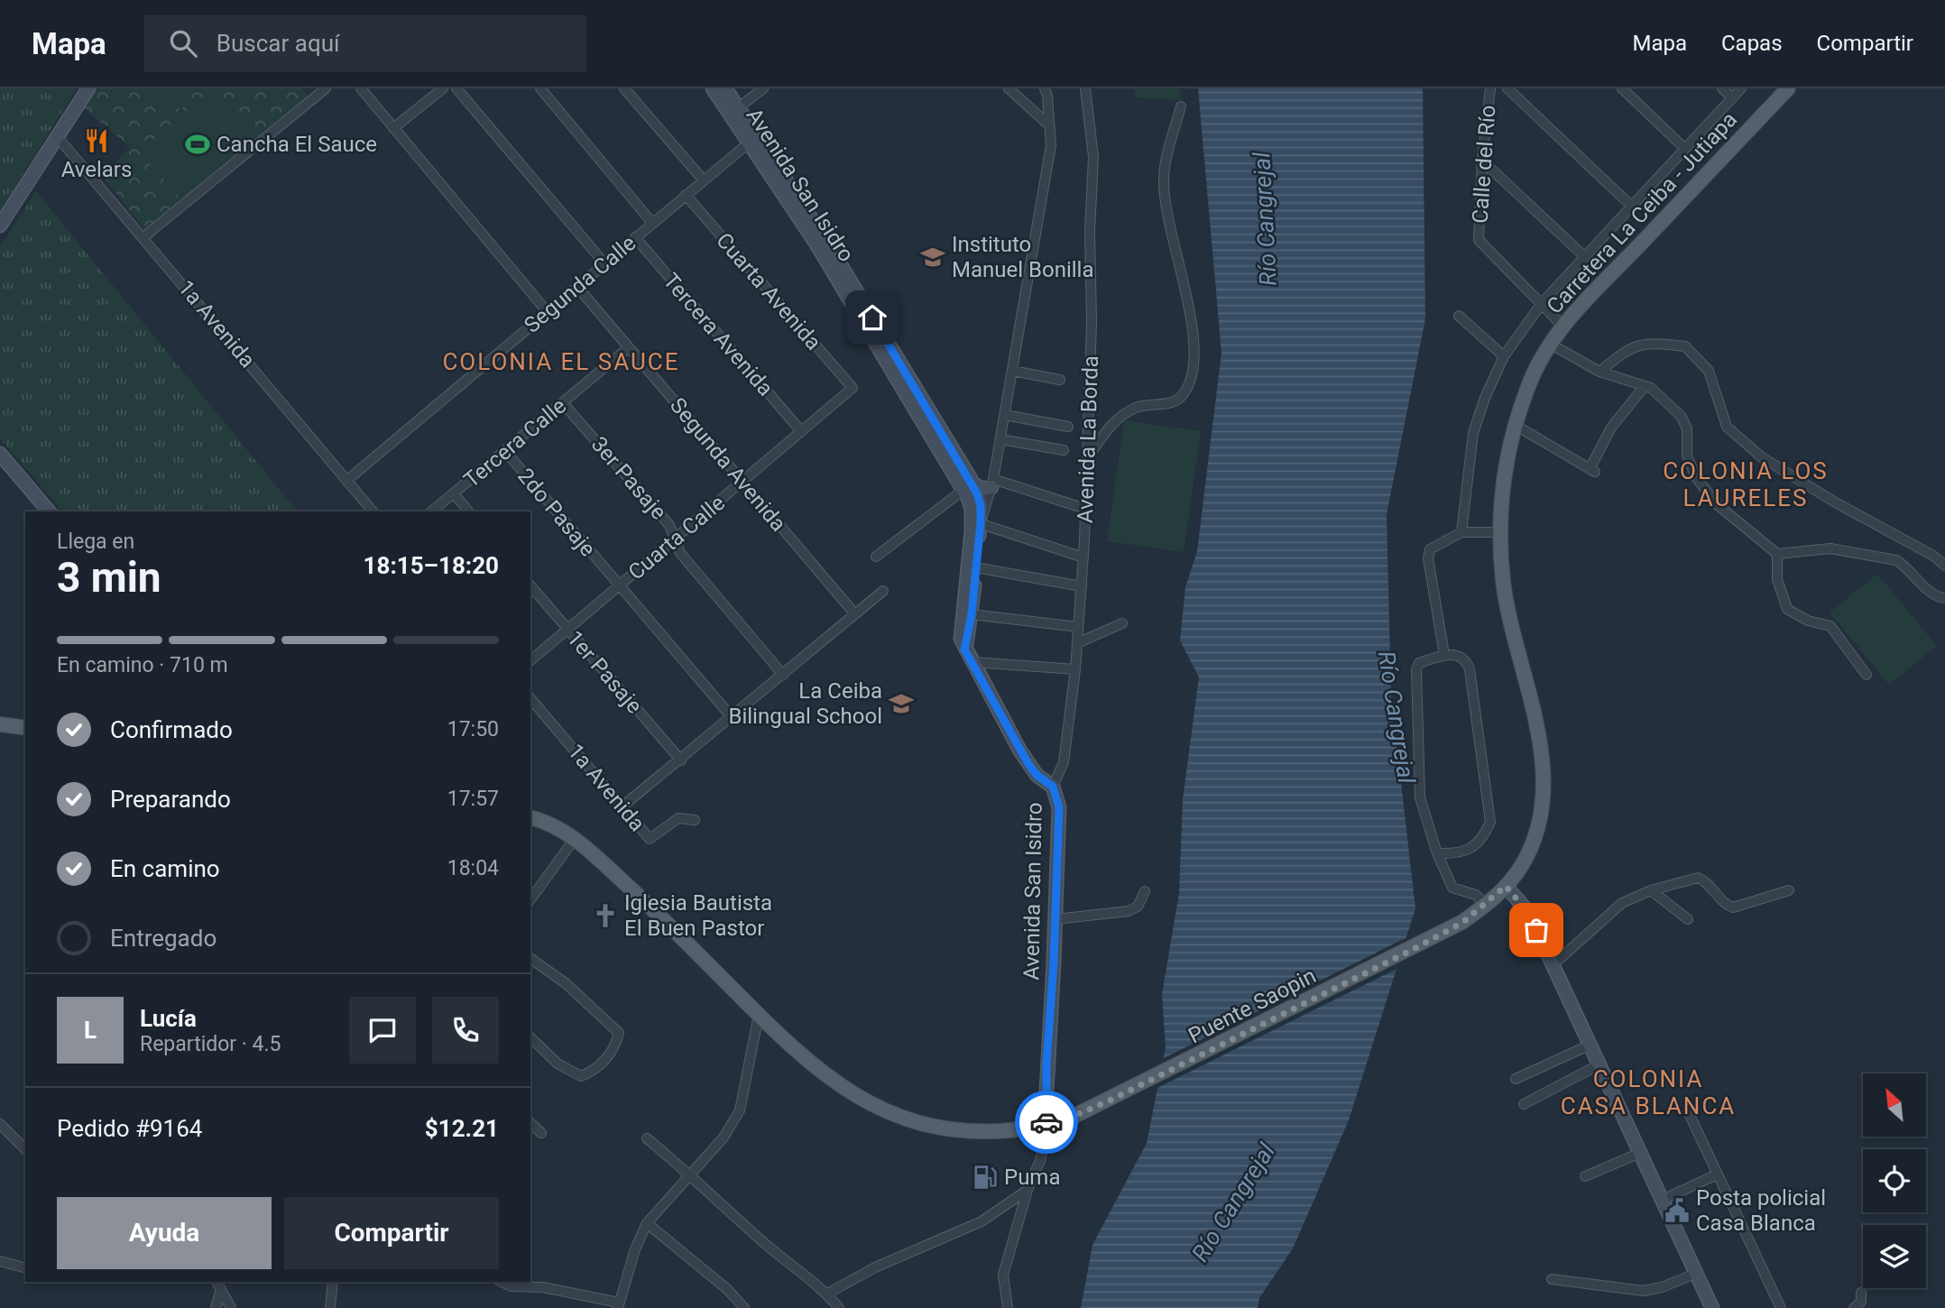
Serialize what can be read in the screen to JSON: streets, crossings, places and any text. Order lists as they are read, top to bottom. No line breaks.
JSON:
{"streets":{"main road":["Carretera La Ceiba - Jutiapa","Puente Saopin"],"street":["Calle del Río","Avenida San Isidro","Segunda Calle","Cuarta Avenida","1a Avenida","Tercera Avenida","Avenida La Borda","Tercera Calle","Segunda Avenida","3er Pasaje","2do Pasaje","Cuarta Calle","1er Pasaje"]},"crossings":[["Avenida San Isidro","Segunda Calle"],["Avenida San Isidro","Avenida La Borda"],["Avenida San Isidro","Puente Saopin"],["Carretera La Ceiba - Jutiapa","Puente Saopin"],["Segunda Calle","Cuarta Avenida"],["Segunda Calle","1a Avenida"],["Segunda Calle","Tercera Avenida"],["Segunda Calle","Segunda Avenida"],["Cuarta Avenida","Cuarta Calle"],["Tercera Avenida","Cuarta Calle"],["Tercera Calle","Segunda Avenida"],["Tercera Calle","3er Pasaje"],["Tercera Calle","2do Pasaje"],["Segunda Avenida","Cuarta Calle"],["3er Pasaje","Cuarta Calle"],["2do Pasaje","Cuarta Calle"],["Cuarta Calle","1er Pasaje"]],"districts":["COLONIA EL SAUCE","COLONIA LOS LAURELES","COLONIA CASA BLANCA"],"water":["Río Cangrejal"],"places":{"restaurant":["Avelars"],"sports":["Cancha El Sauce"],"school or university":["Instituto Manuel Bonilla","La Ceiba Bilingual School"],"church":["Iglesia Bautista El Buen Pastor"],"fuel station":["Puma"],"public building":["Posta policial Casa Blanca"]},"north":"top left","page":{"header":"Mapa","search":"Buscar aquí","nav":["Mapa","Capas","Compartir"],"heading":["3 min","Llega en","18:15–18:20"],"panel":["Lucía","Repartidor · 4.5","Pedido #9164","$12.21"],"bar":"En camino · 710 m","list":[["Confirmado","17:50"],["Preparando","17:57"],["En camino","18:04"],"Entregado"],"round":"L","buttons":["Ayuda","Compartir"]}}
